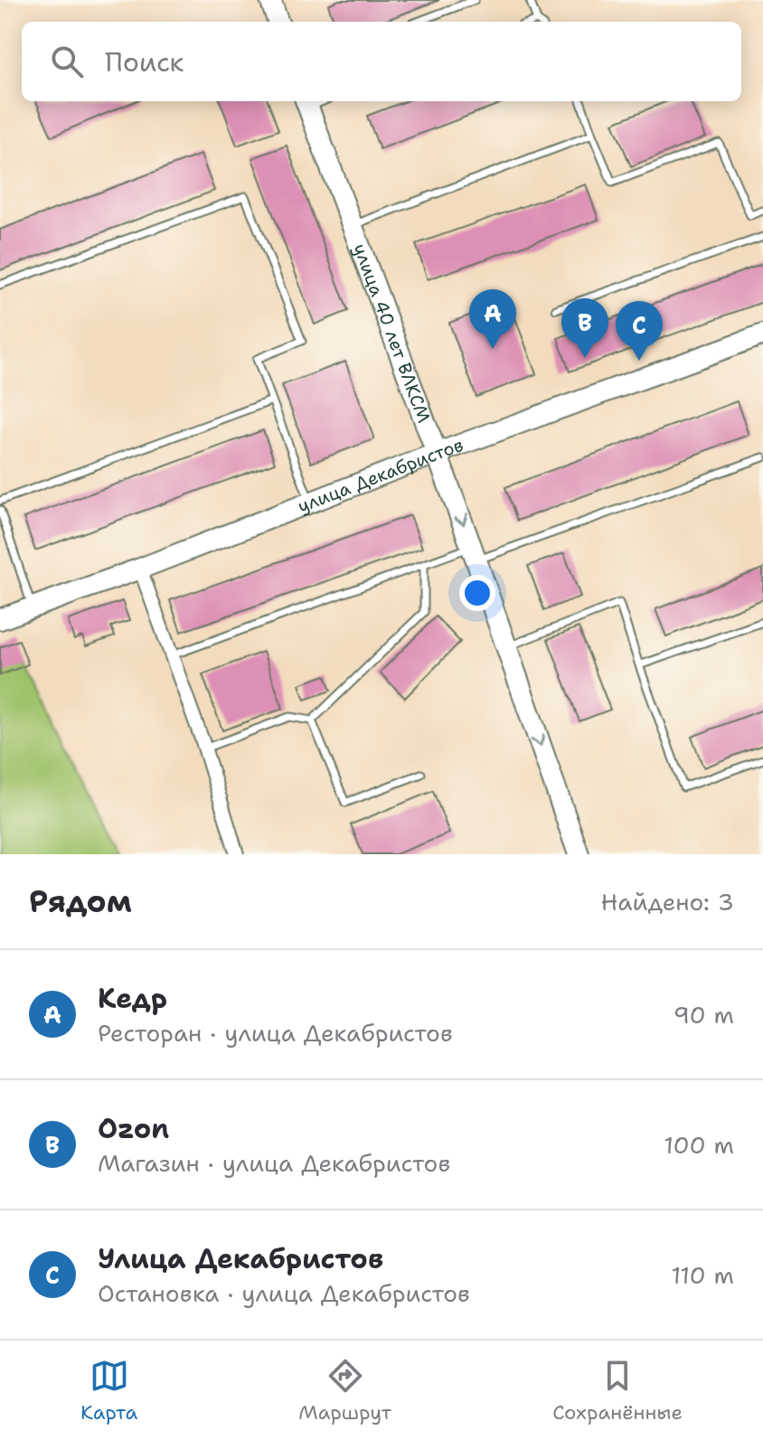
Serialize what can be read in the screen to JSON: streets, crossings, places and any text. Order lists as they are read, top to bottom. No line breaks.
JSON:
{"streets":{"main road":["улица 40 лет ВЛКСМ","улица Декабристов"]},"crossings":[["улица 40 лет ВЛКСМ","улица Декабристов"]],"one_way":["улица 40 лет ВЛКСМ"],"page":{"search":"Поиск","pins":["A","B","C"],"heading":["Рядом","Найдено: 3"],"list":[{"mark":"A","name":"Кедр","note":"Ресторан · улица Декабристов","value":"90 m"},{"mark":"B","name":"Ozon","note":"Магазин · улица Декабристов","value":"100 m"},{"mark":"C","name":"Улица Декабристов","note":"Остановка · улица Декабристов","value":"110 m"}],"nav":["Карта","Маршрут","Сохранённые"]}}
